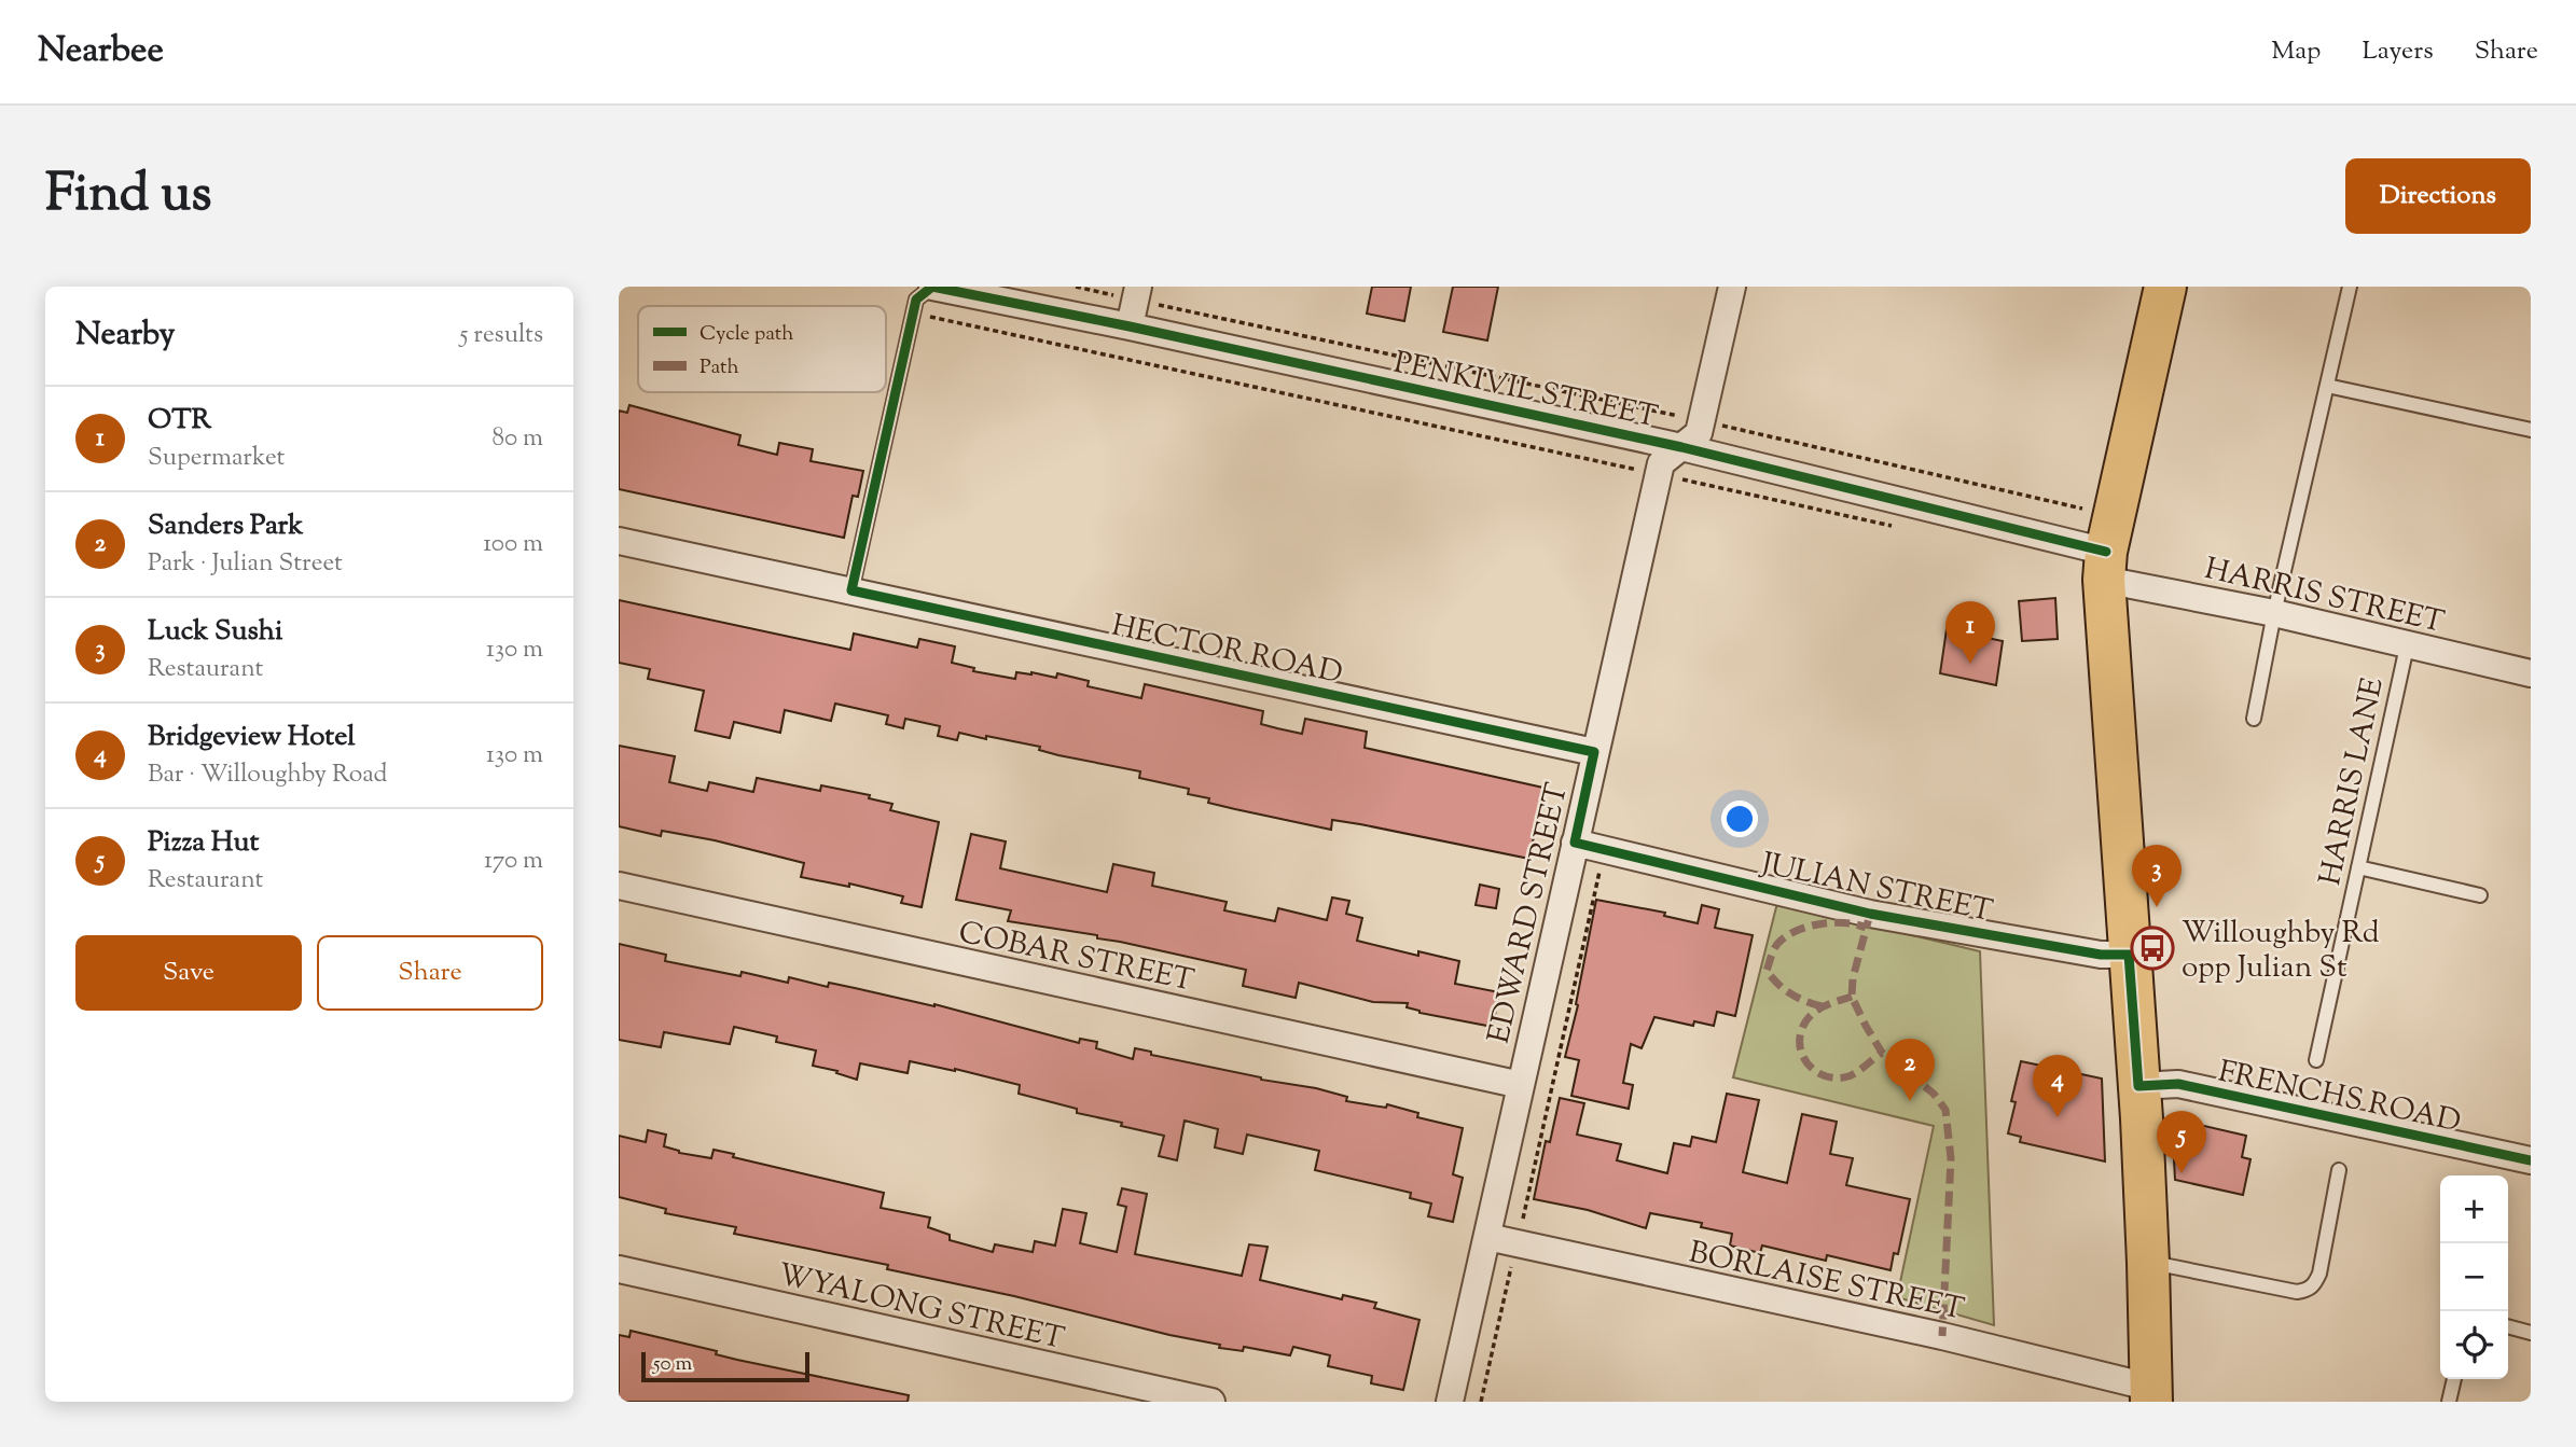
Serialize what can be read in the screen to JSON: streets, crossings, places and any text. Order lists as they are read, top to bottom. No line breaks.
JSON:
{"streets":{"street":["PENKIVIL STREET","HARRIS STREET","HECTOR ROAD","JULIAN STREET","EDWARD STREET","COBAR STREET","FRENCHS ROAD","BORLAISE STREET","WYALONG STREET"],"lane":["HARRIS LANE"]},"crossings":[["PENKIVIL STREET","HARRIS STREET"],["PENKIVIL STREET","EDWARD STREET"],["HARRIS STREET","HARRIS LANE"],["HECTOR ROAD","EDWARD STREET"],["JULIAN STREET","EDWARD STREET"],["EDWARD STREET","COBAR STREET"],["EDWARD STREET","BORLAISE STREET"]],"places":{"bus stop":["Willoughby Rd opp Julian St"]},"legend":["Cycle path","Path"],"scale_bar":"50 m","page":{"header":"Nearbee","nav":["Map","Layers","Share"],"title":"Find us","buttons":["Directions",["Save","Share"]],"heading":["Nearby","5 results"],"list":[{"mark":"1","name":"OTR","note":"Supermarket","value":"80 m"},{"mark":"2","name":"Sanders Park","note":"Park · Julian Street","value":"100 m"},{"mark":"3","name":"Luck Sushi","note":"Restaurant","value":"130 m"},{"mark":"4","name":"Bridgeview Hotel","note":"Bar · Willoughby Road","value":"130 m"},{"mark":"5","name":"Pizza Hut","note":"Restaurant","value":"170 m"}],"pins":["1","3","2","4","5"],"map_buttons":["+","−"],"scale":"50 m"}}
